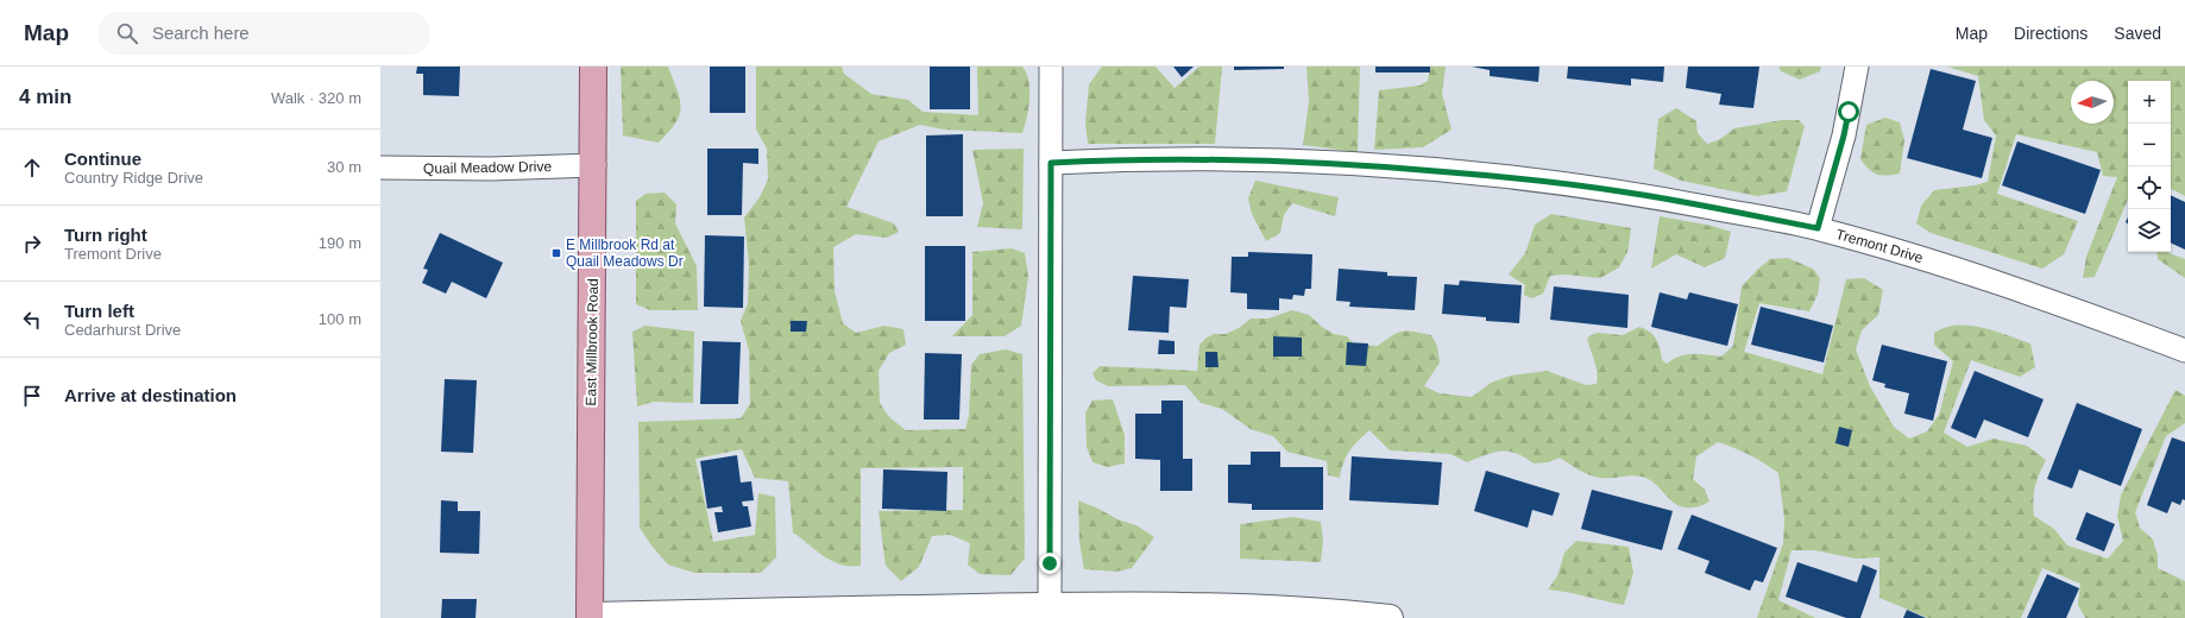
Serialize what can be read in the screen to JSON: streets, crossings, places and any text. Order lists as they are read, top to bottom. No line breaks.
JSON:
{"streets":{"main road":["East Millbrook Road"],"street":["Quail Meadow Drive","Tremont Drive"]},"crossings":[["Quail Meadow Drive","East Millbrook Road"]],"places":{"transit":["E Millbrook Rd at Quail Meadows Dr"]},"north":"left","page":{"header":"Map","search":"Search here","nav":["Map","Directions","Saved"],"heading":["4 min","Walk · 320 m"],"map_buttons":["+","−"],"list":[["Continue","Country Ridge Drive","30 m"],["Turn right","Tremont Drive","190 m"],["Turn left","Cedarhurst Drive","100 m"],"Arrive at destination"]}}
